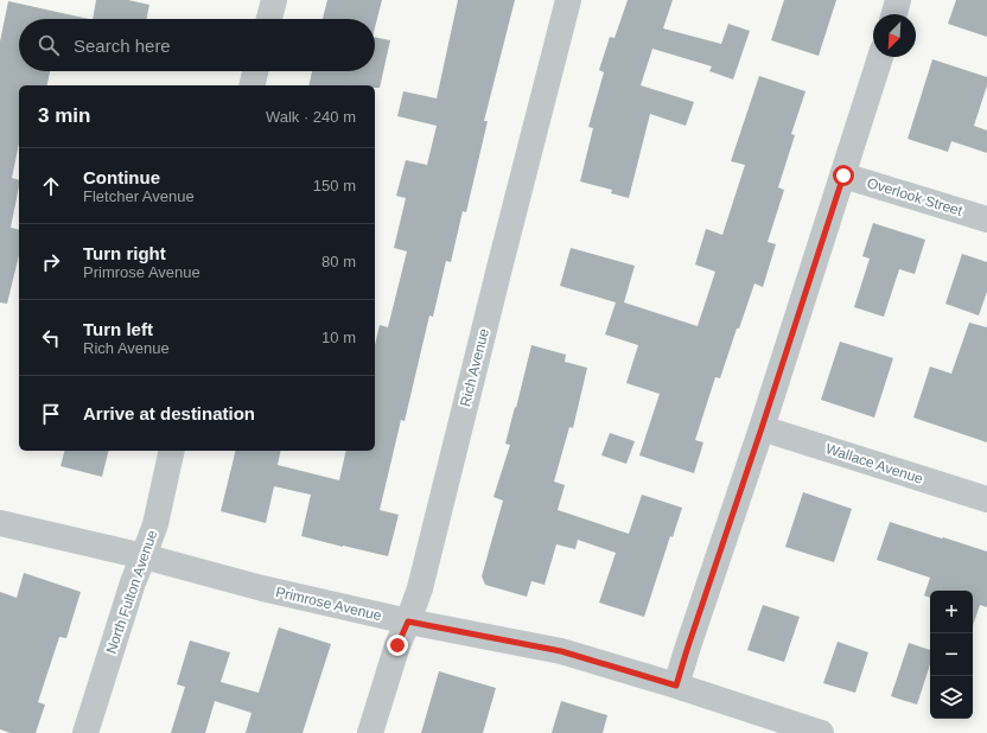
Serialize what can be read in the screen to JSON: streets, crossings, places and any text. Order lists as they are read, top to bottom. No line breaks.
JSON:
{"streets":{"street":["Overlook Street","Rich Avenue","Wallace Avenue","North Fulton Avenue","Primrose Avenue"]},"crossings":[["Rich Avenue","Primrose Avenue"],["North Fulton Avenue","Primrose Avenue"]],"north":"bottom left","page":{"search":"Search here","heading":["3 min","Walk · 240 m"],"list":[["Continue","Fletcher Avenue","150 m"],["Turn right","Primrose Avenue","80 m"],["Turn left","Rich Avenue","10 m"],"Arrive at destination"],"map_buttons":["+","−"]}}
